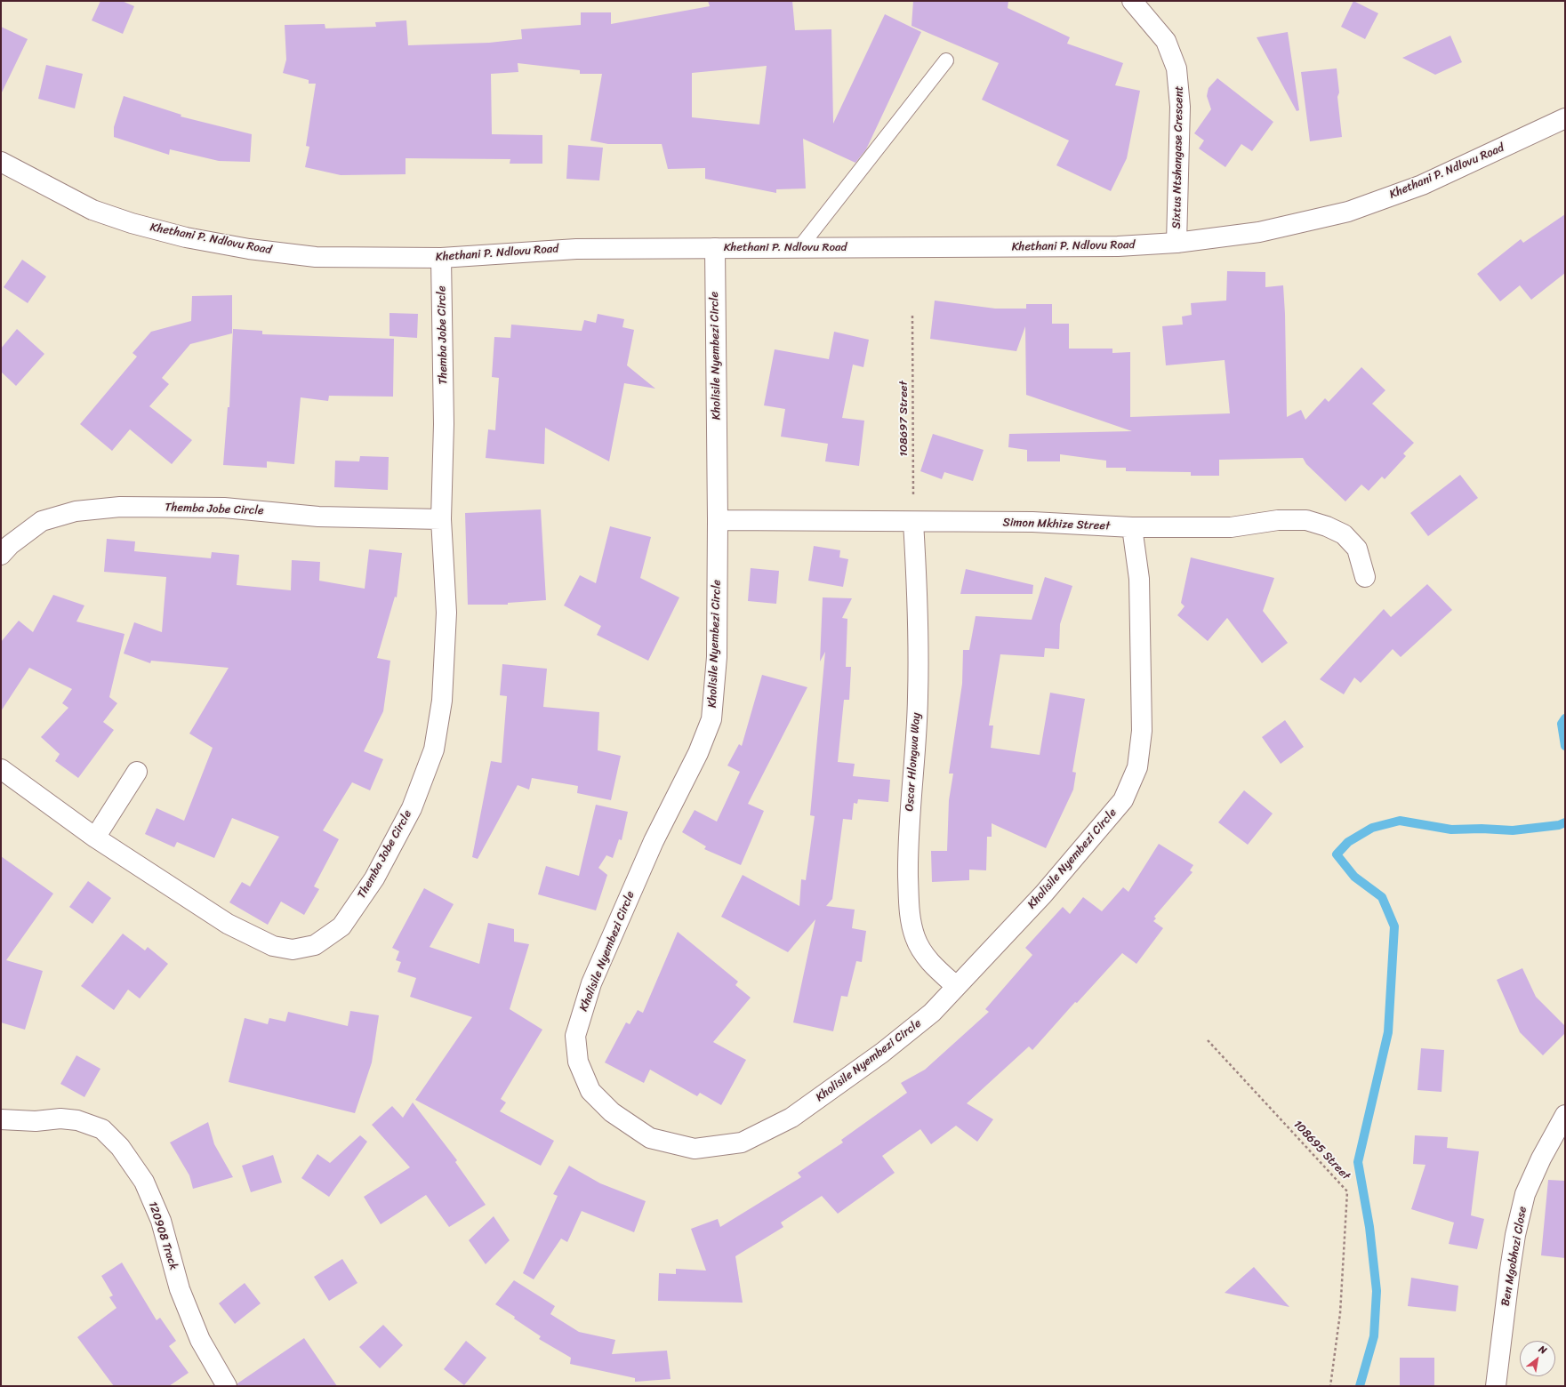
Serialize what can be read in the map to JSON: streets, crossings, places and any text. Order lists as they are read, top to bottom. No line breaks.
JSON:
{"streets":{"street":["Sixtus Ntshangase Crescent","Khethani P. Ndlovu Road","Themba Jobe Circle","Kholisile Nyembezi Circle","Simon Mkhize Street","Oscar Hlongwa Way","120908 Track","Ben Mgobhozi Close"],"path":["108697 Street","108695 Street"]},"crossings":[["Sixtus Ntshangase Crescent","Khethani P. Ndlovu Road"],["Khethani P. Ndlovu Road","Themba Jobe Circle"],["Khethani P. Ndlovu Road","Kholisile Nyembezi Circle"],["Kholisile Nyembezi Circle","Simon Mkhize Street"],["Kholisile Nyembezi Circle","Oscar Hlongwa Way"],["108697 Street","Simon Mkhize Street"],["108697 Street","Oscar Hlongwa Way"],["Simon Mkhize Street","Oscar Hlongwa Way"]],"north":"top right"}
